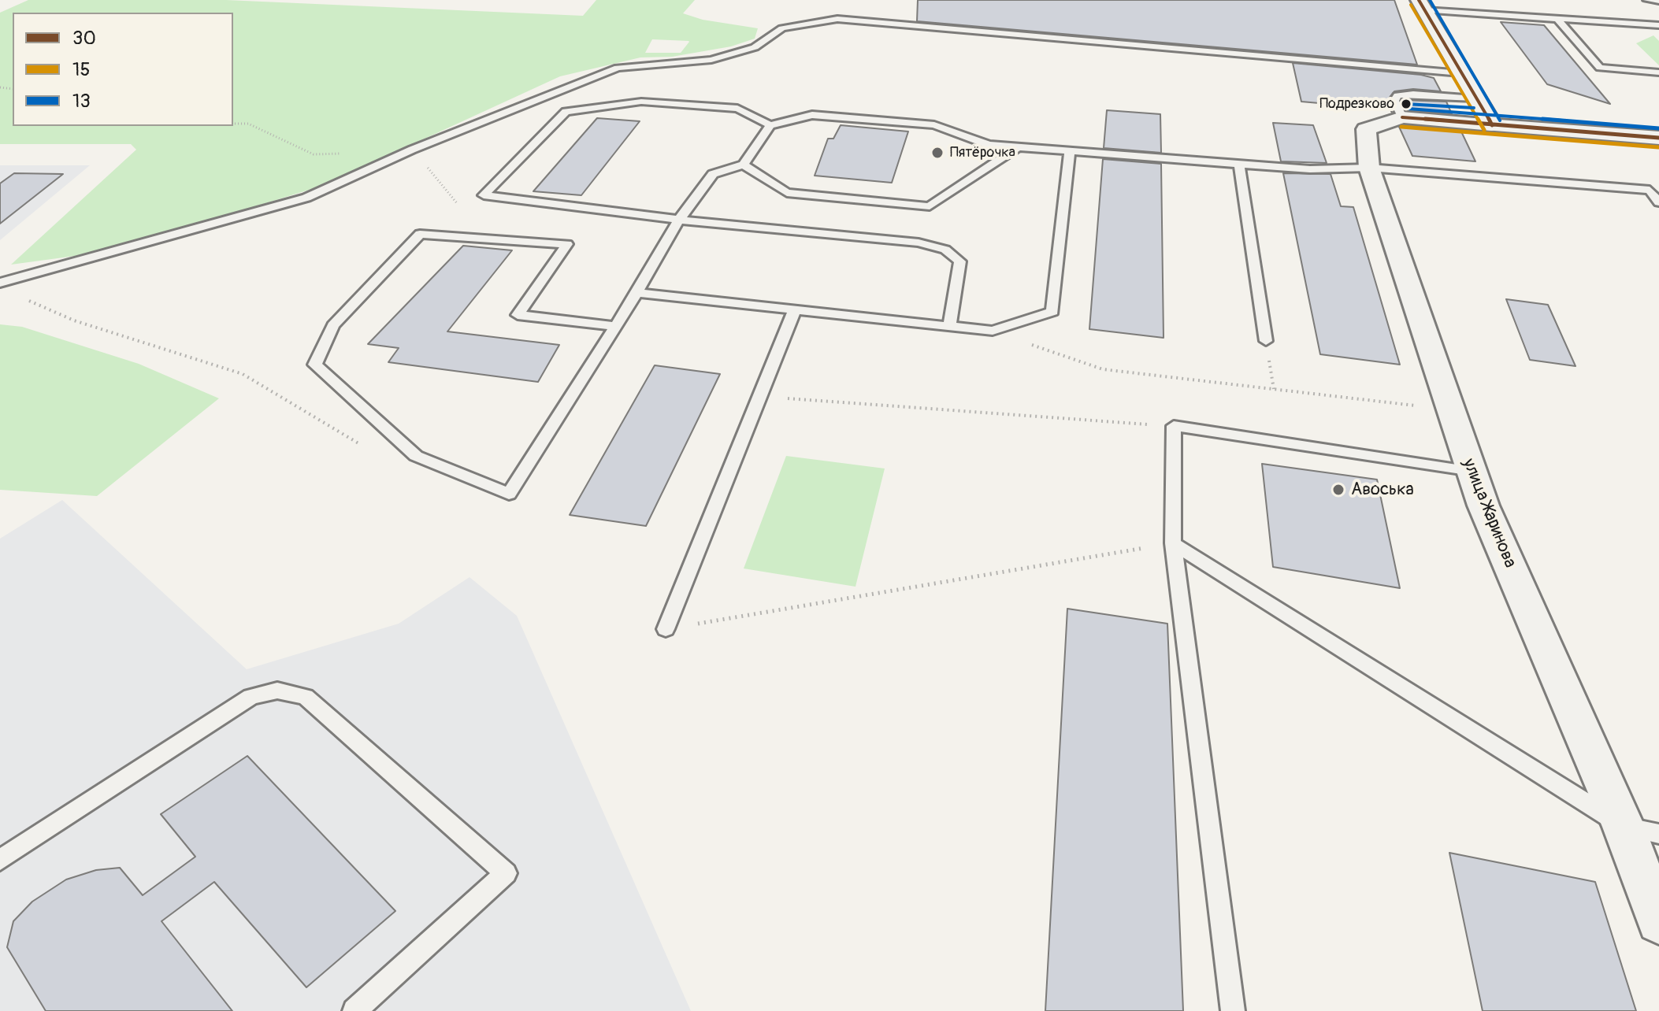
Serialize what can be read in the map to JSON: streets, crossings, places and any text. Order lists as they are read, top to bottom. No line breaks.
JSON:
{"streets":{"street":["улица Жаринова"]},"places":["Подрезково","Пятёрочка","Авоська"],"lines":["transit line 30","transit line 13","transit line 15"],"legend":["30","15","13"]}
